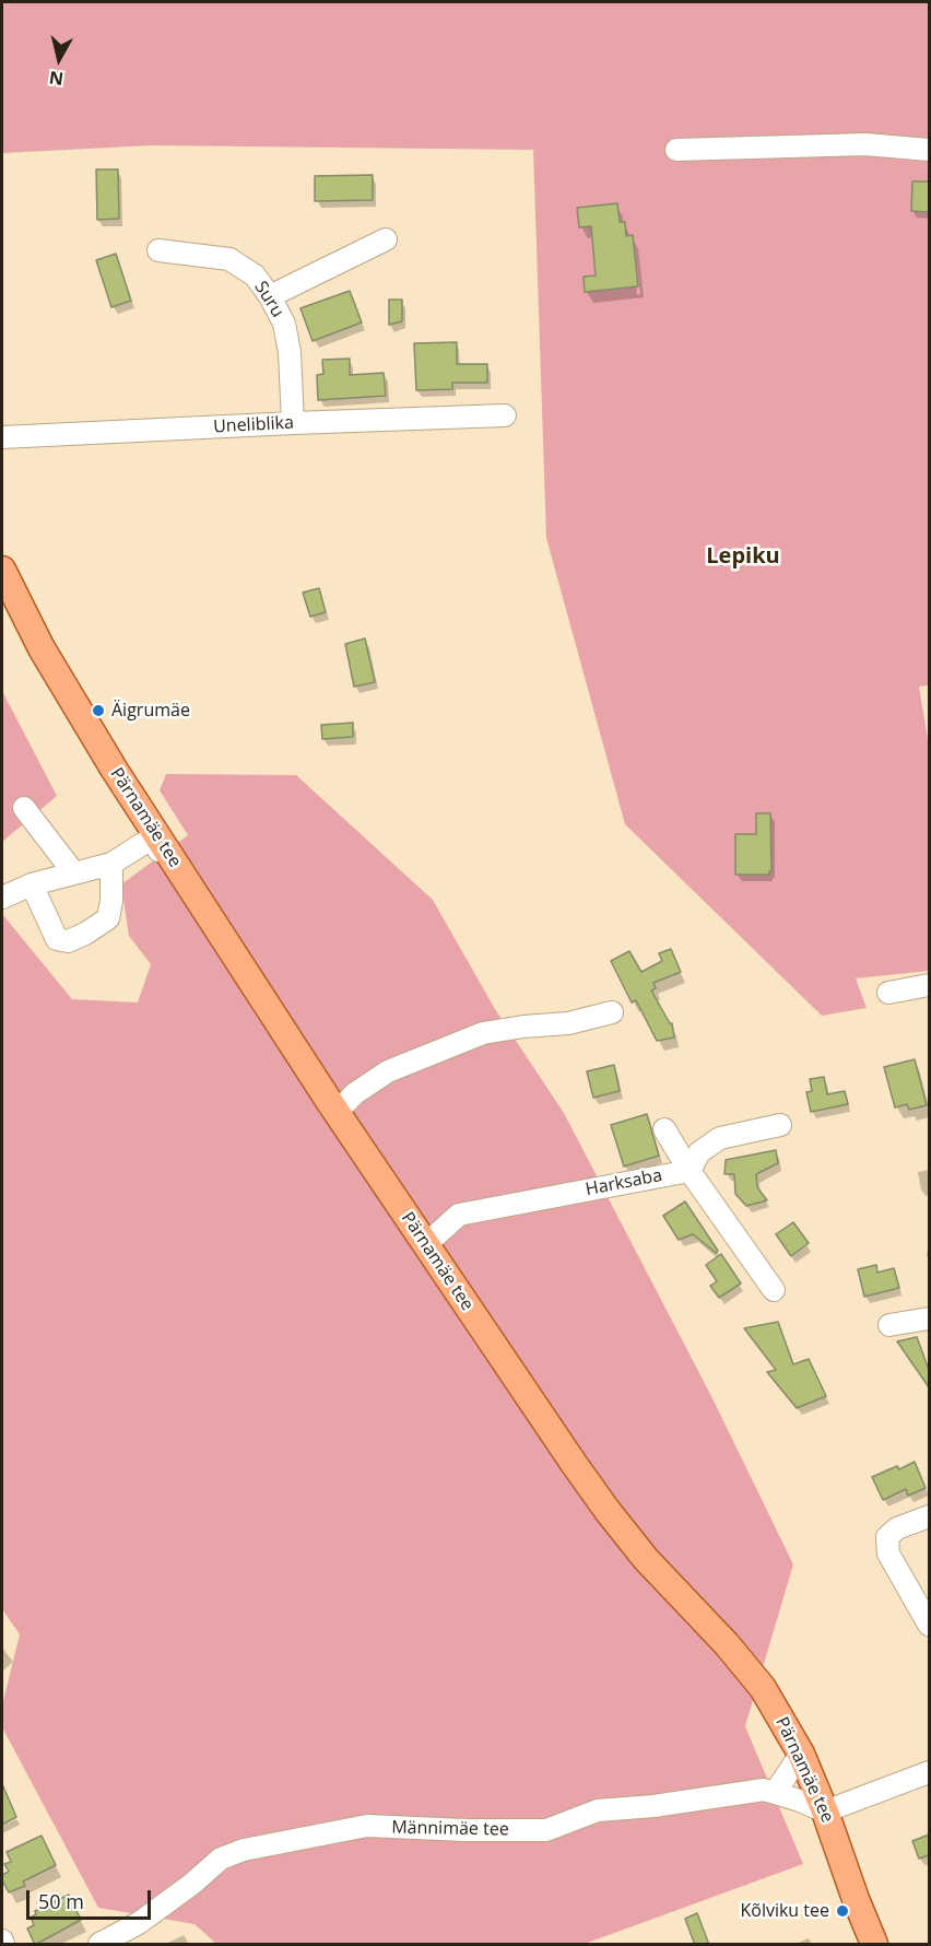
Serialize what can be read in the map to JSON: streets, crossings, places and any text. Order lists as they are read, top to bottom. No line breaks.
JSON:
{"streets":{"main road":["Pärnamäe tee"],"street":["Suru","Uneliblika","Harksaba","Männimäe tee"]},"crossings":[["Suru","Uneliblika"],["Pärnamäe tee","Harksaba"],["Pärnamäe tee","Männimäe tee"]],"districts":["Lepiku"],"places":["Äigrumäe","Kõlviku tee"],"scale_bar":"50 m","north":"bottom"}
